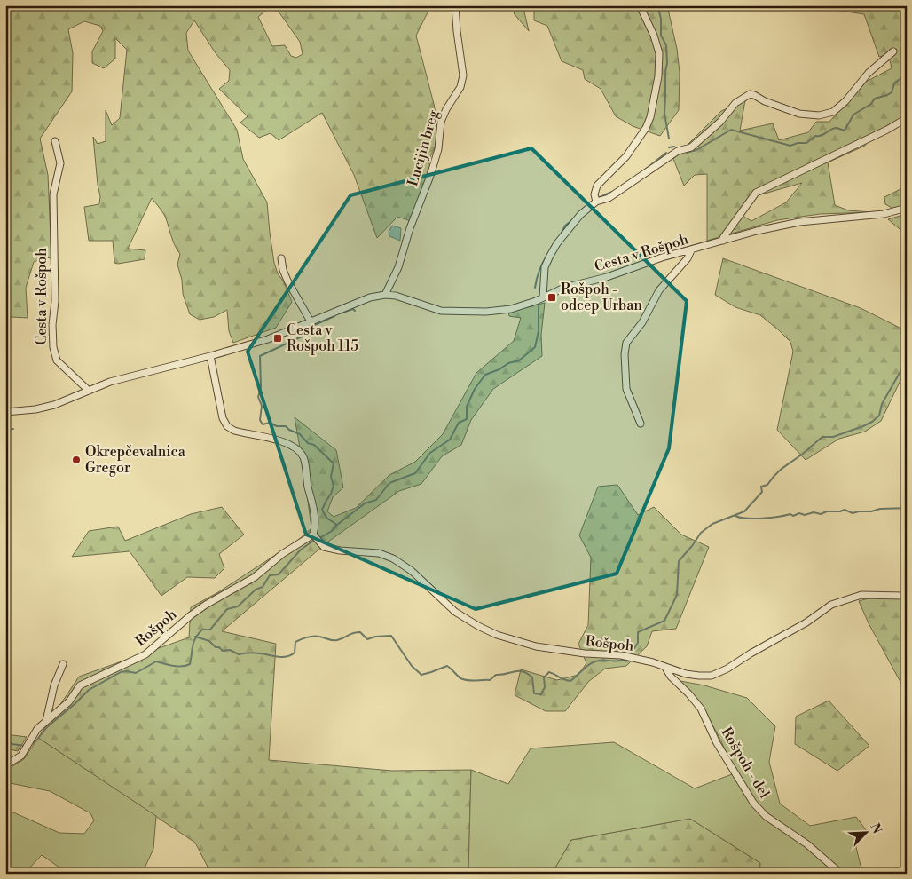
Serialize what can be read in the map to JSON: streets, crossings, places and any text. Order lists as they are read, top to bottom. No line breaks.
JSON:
{"streets":{"street":["Lucijin breg","Cesta v Rošpoh","Rošpoh","Rošpoh - del"]},"crossings":[["Lucijin breg","Cesta v Rošpoh"],["Rošpoh","Rošpoh - del"]],"places":{"transit":["Rošpoh - odcep Urban","Cesta v Rošpoh 115"],"other":["Okrepčevalnica Gregor"]},"north":"top right"}
